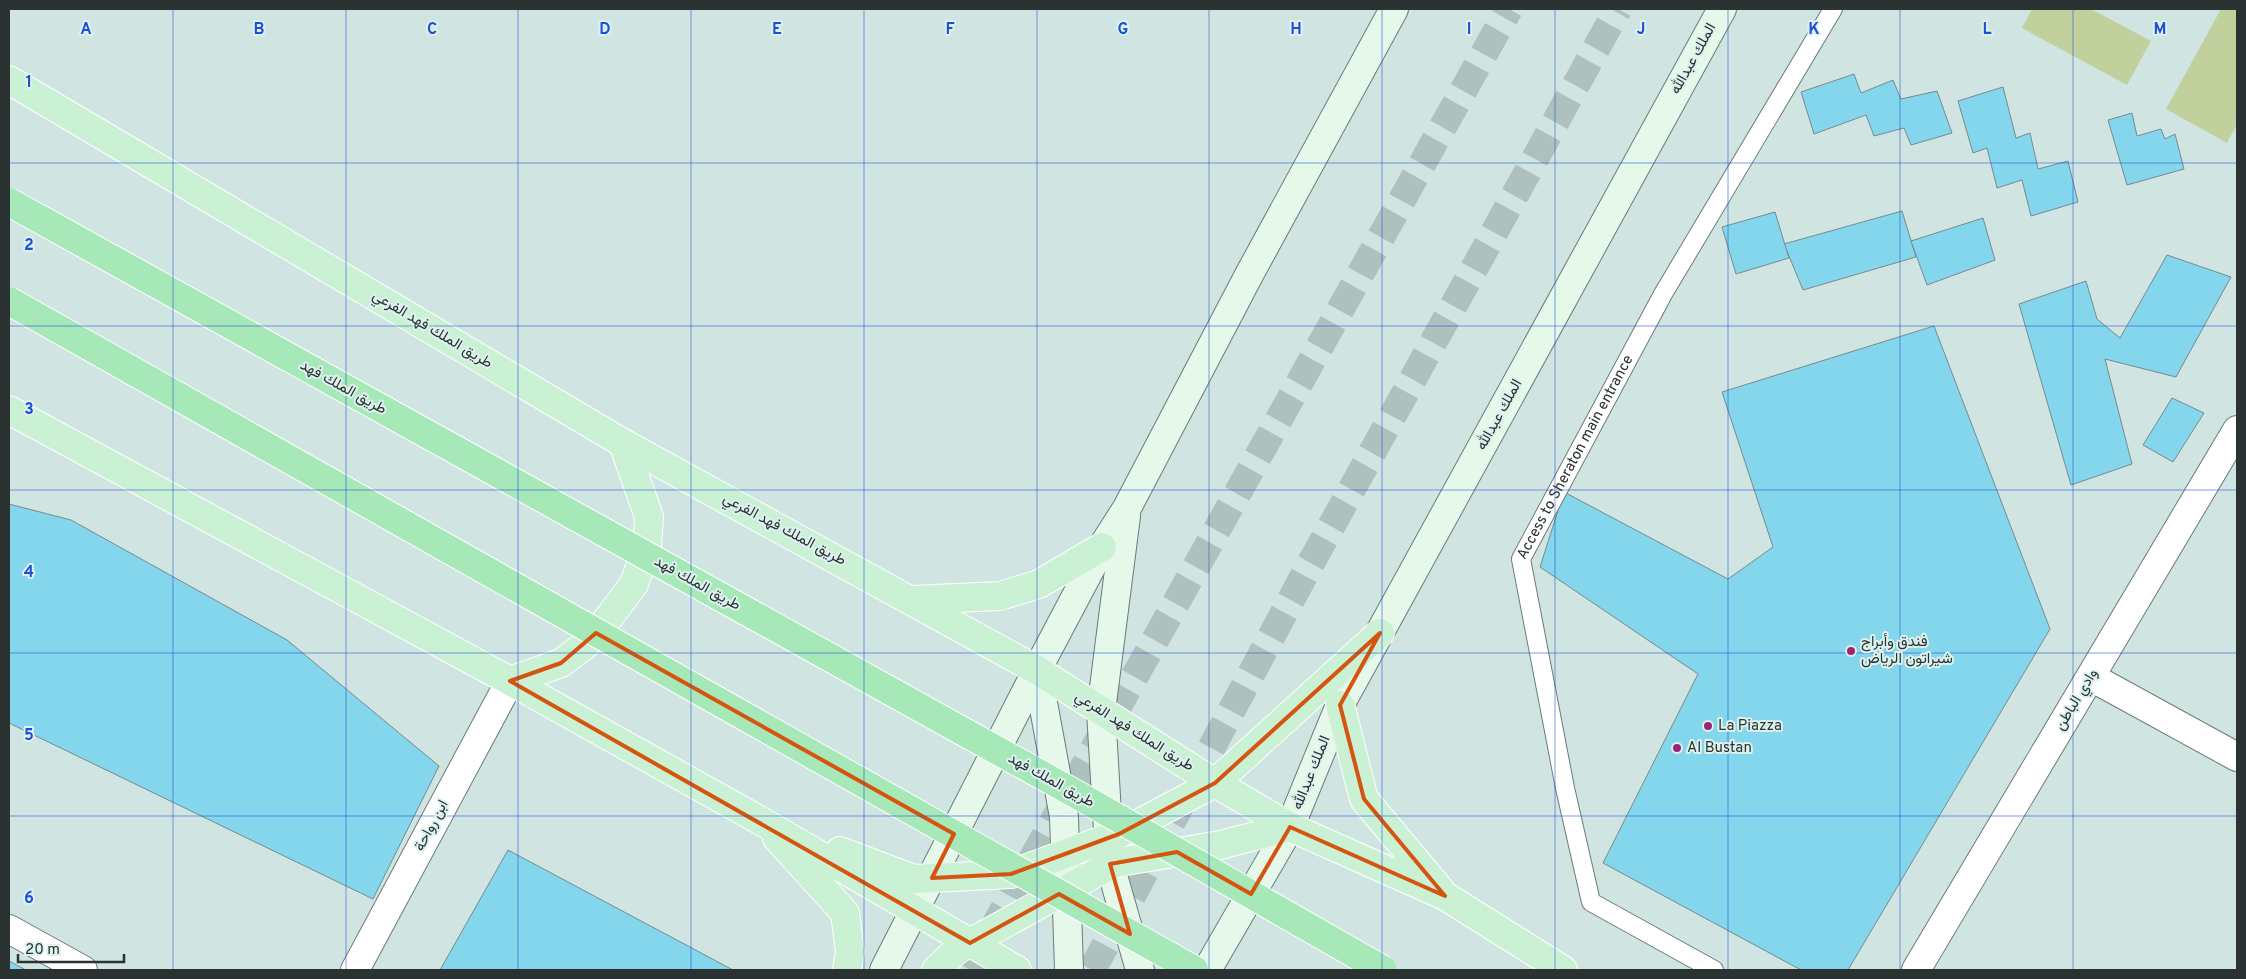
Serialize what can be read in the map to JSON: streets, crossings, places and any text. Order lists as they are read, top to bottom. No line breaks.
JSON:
{"streets":{"highway":["طريق الملك فهد"],"main road":["الملك عبدالله","طريق الملك فهد الفرعي"],"street":["وادي الباطن","ابن رواحة"],"lane":["Access to Sheraton main entrance"]},"crossings":[["الملك عبدالله","طريق الملك فهد الفرعي"]],"places":["فندق وأبراج شيراتون الرياض","La Piazza","Al Bustan"],"scale_bar":"20 m","grid":{"columns":["A","B","C","D","E","F","G","H","I","J","K","L","M"],"rows":["1","2","3","4","5","6"]}}
